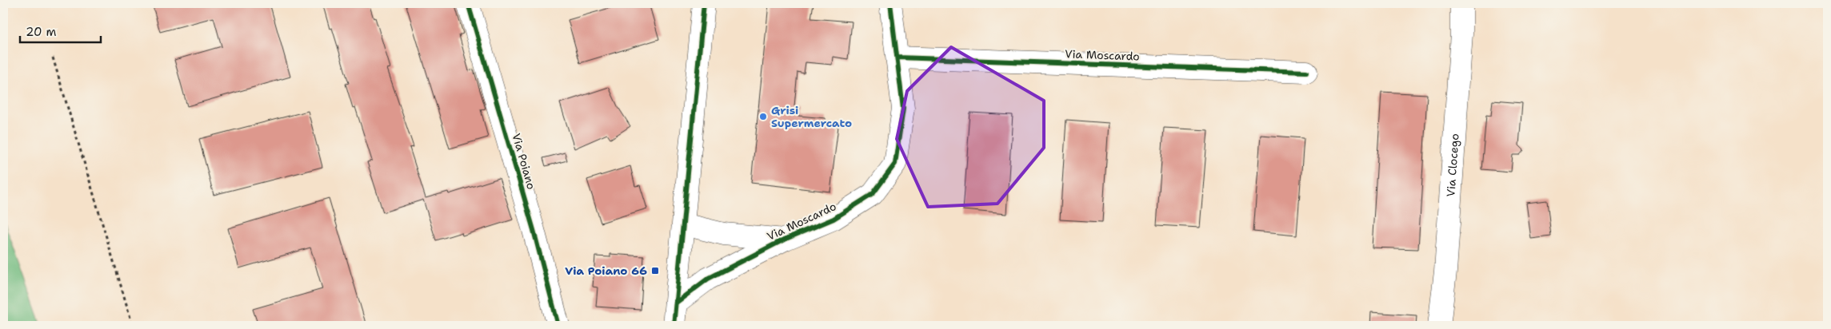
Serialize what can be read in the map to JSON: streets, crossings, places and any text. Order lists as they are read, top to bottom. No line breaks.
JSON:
{"streets":{"street":["Via Moscardo","Via Poiano","Via Clocego"]},"places":{"other":["Grisi Supermercato"],"transit":["Via Poiano 66"]},"scale_bar":"20 m"}
